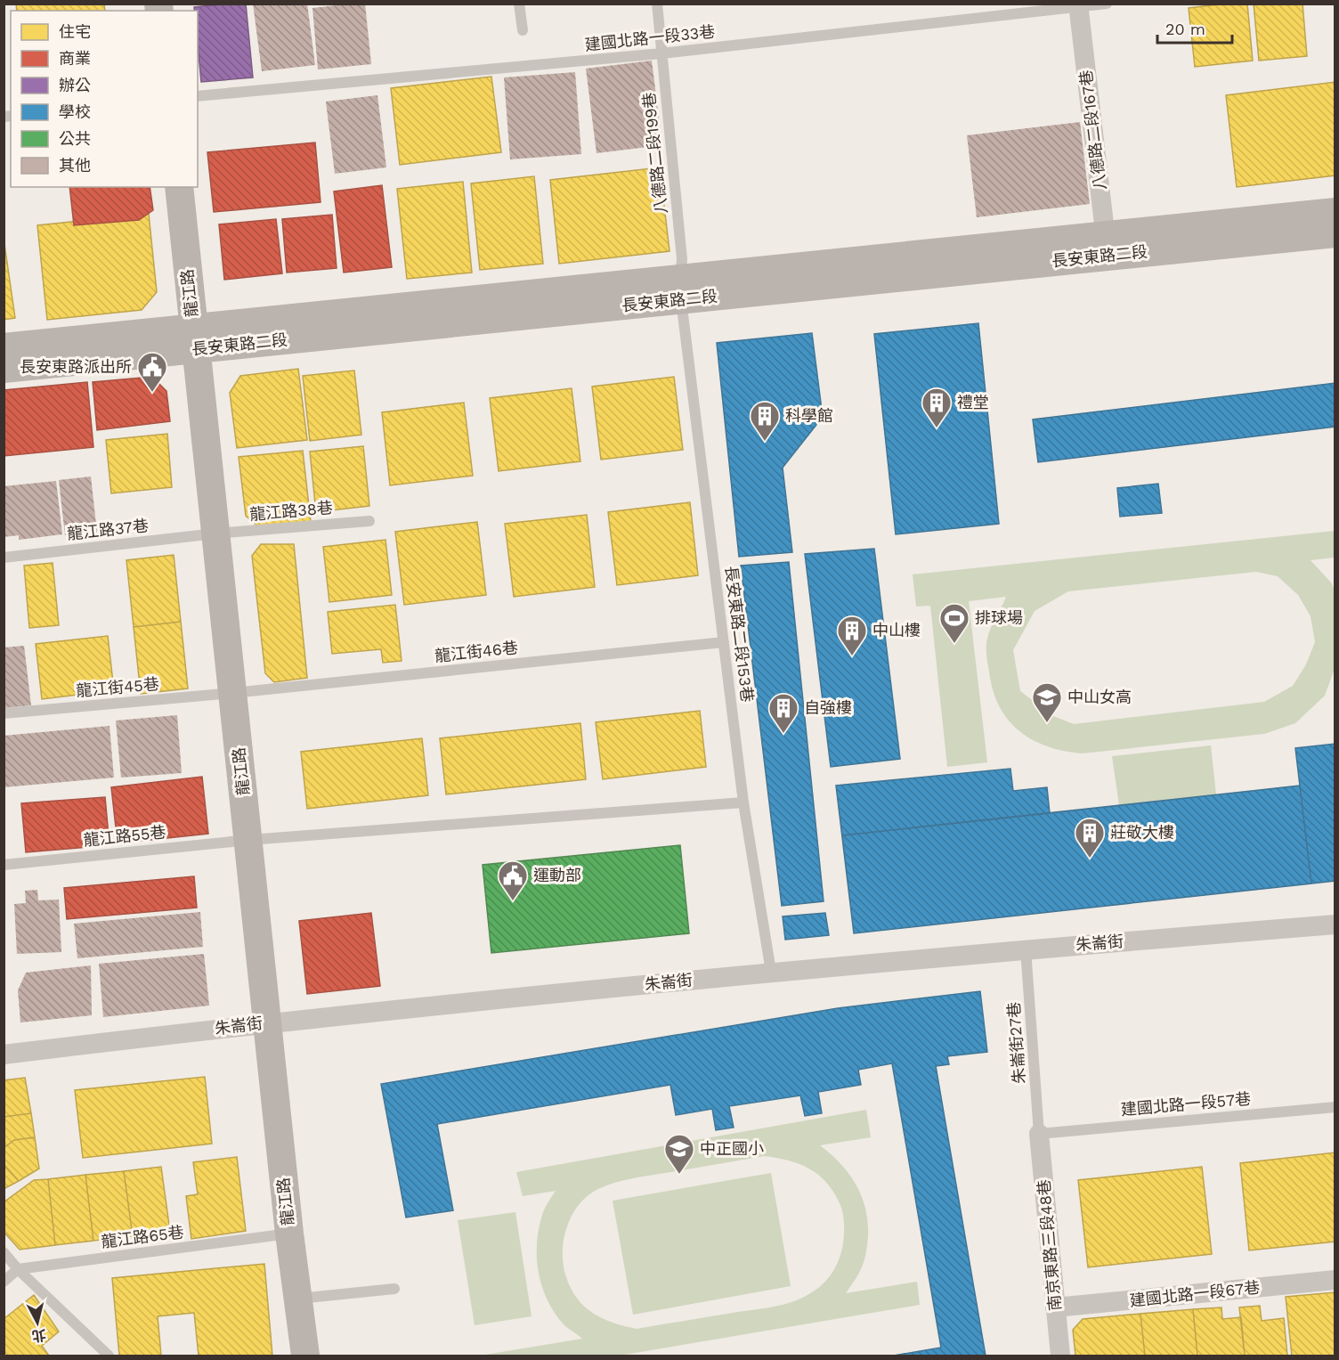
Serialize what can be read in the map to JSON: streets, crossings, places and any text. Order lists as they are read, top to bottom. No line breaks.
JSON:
{"streets":{"street":["八德路二段167巷","長安東路二段","龍江路","朱崙街","南京東路三段48巷","建國北路一段67巷"],"lane":["建國北路一段33巷","八德路二段199巷","龍江路38巷","龍江路37巷","長安東路二段153巷","龍江街46巷","龍江街45巷","龍江路55巷","朱崙街27巷","建國北路一段57巷","龍江路65巷"]},"crossings":[["建國北路一段33巷","八德路二段167巷"],["建國北路一段33巷","八德路二段199巷"],["八德路二段167巷","長安東路二段"],["八德路二段199巷","長安東路二段"],["八德路二段199巷","長安東路二段153巷"],["長安東路二段","龍江路"],["長安東路二段","長安東路二段153巷"],["龍江路","龍江路38巷"],["龍江路","龍江路37巷"],["龍江路","龍江街46巷"],["龍江路","龍江街45巷"],["龍江路","龍江路55巷"],["龍江路","朱崙街"],["龍江路","龍江路65巷"],["龍江路38巷","龍江路37巷"],["長安東路二段153巷","龍江街46巷"],["長安東路二段153巷","龍江路55巷"],["長安東路二段153巷","朱崙街"],["龍江街46巷","龍江街45巷"],["朱崙街","朱崙街27巷"],["朱崙街27巷","建國北路一段57巷"],["朱崙街27巷","南京東路三段48巷"],["建國北路一段57巷","南京東路三段48巷"],["南京東路三段48巷","建國北路一段67巷"]],"places":{"public building":["長安東路派出所","運動部"],"building":["禮堂","科學館","中山樓","自強樓","莊敬大樓"],"sports":["排球場"],"school or university":["中山女高","中正國小"]},"legend":["住宅","商業","辦公","學校","公共","其他"],"scale_bar":"20 m","north":"bottom"}
